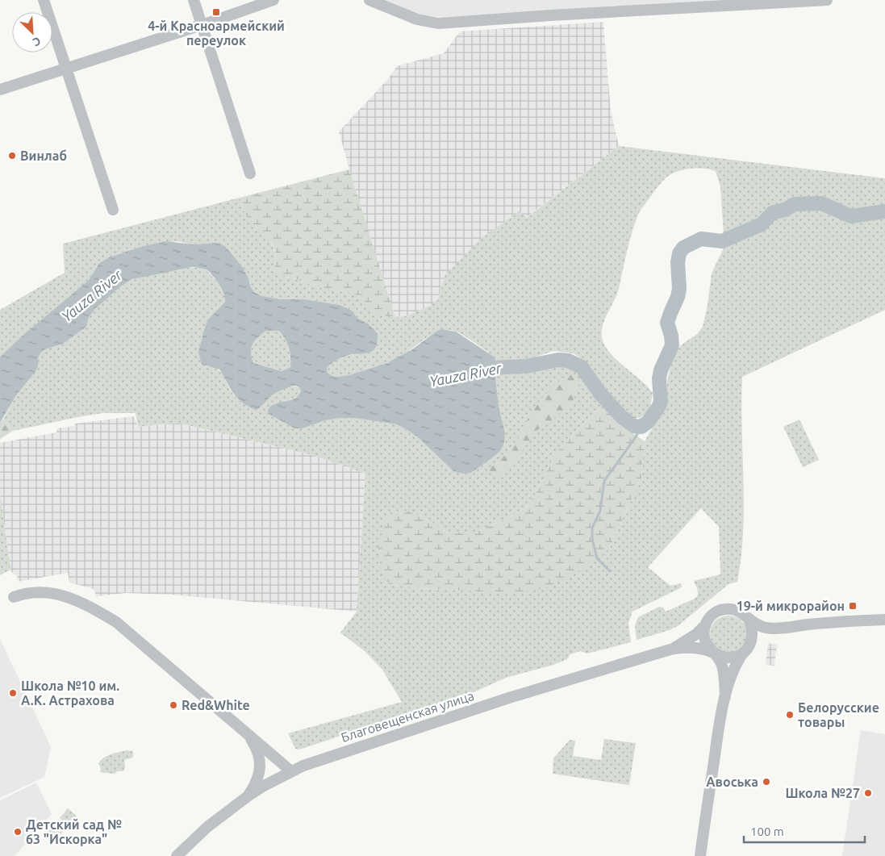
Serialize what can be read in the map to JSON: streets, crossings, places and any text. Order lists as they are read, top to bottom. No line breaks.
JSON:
{"streets":{"street":["Благовещенская улица"]},"water":["Yauza River"],"places":{"transit":["4-й Красноармейский переулок","19-й микрорайон"],"other":["Винлаб","Школа №10 им. А.К. Астрахова","Red&White","Белорусские товары","Авоська","Школа №27","Детский сад № 63 \"Искорка\""]},"scale_bar":"100 m","north":"bottom right"}
